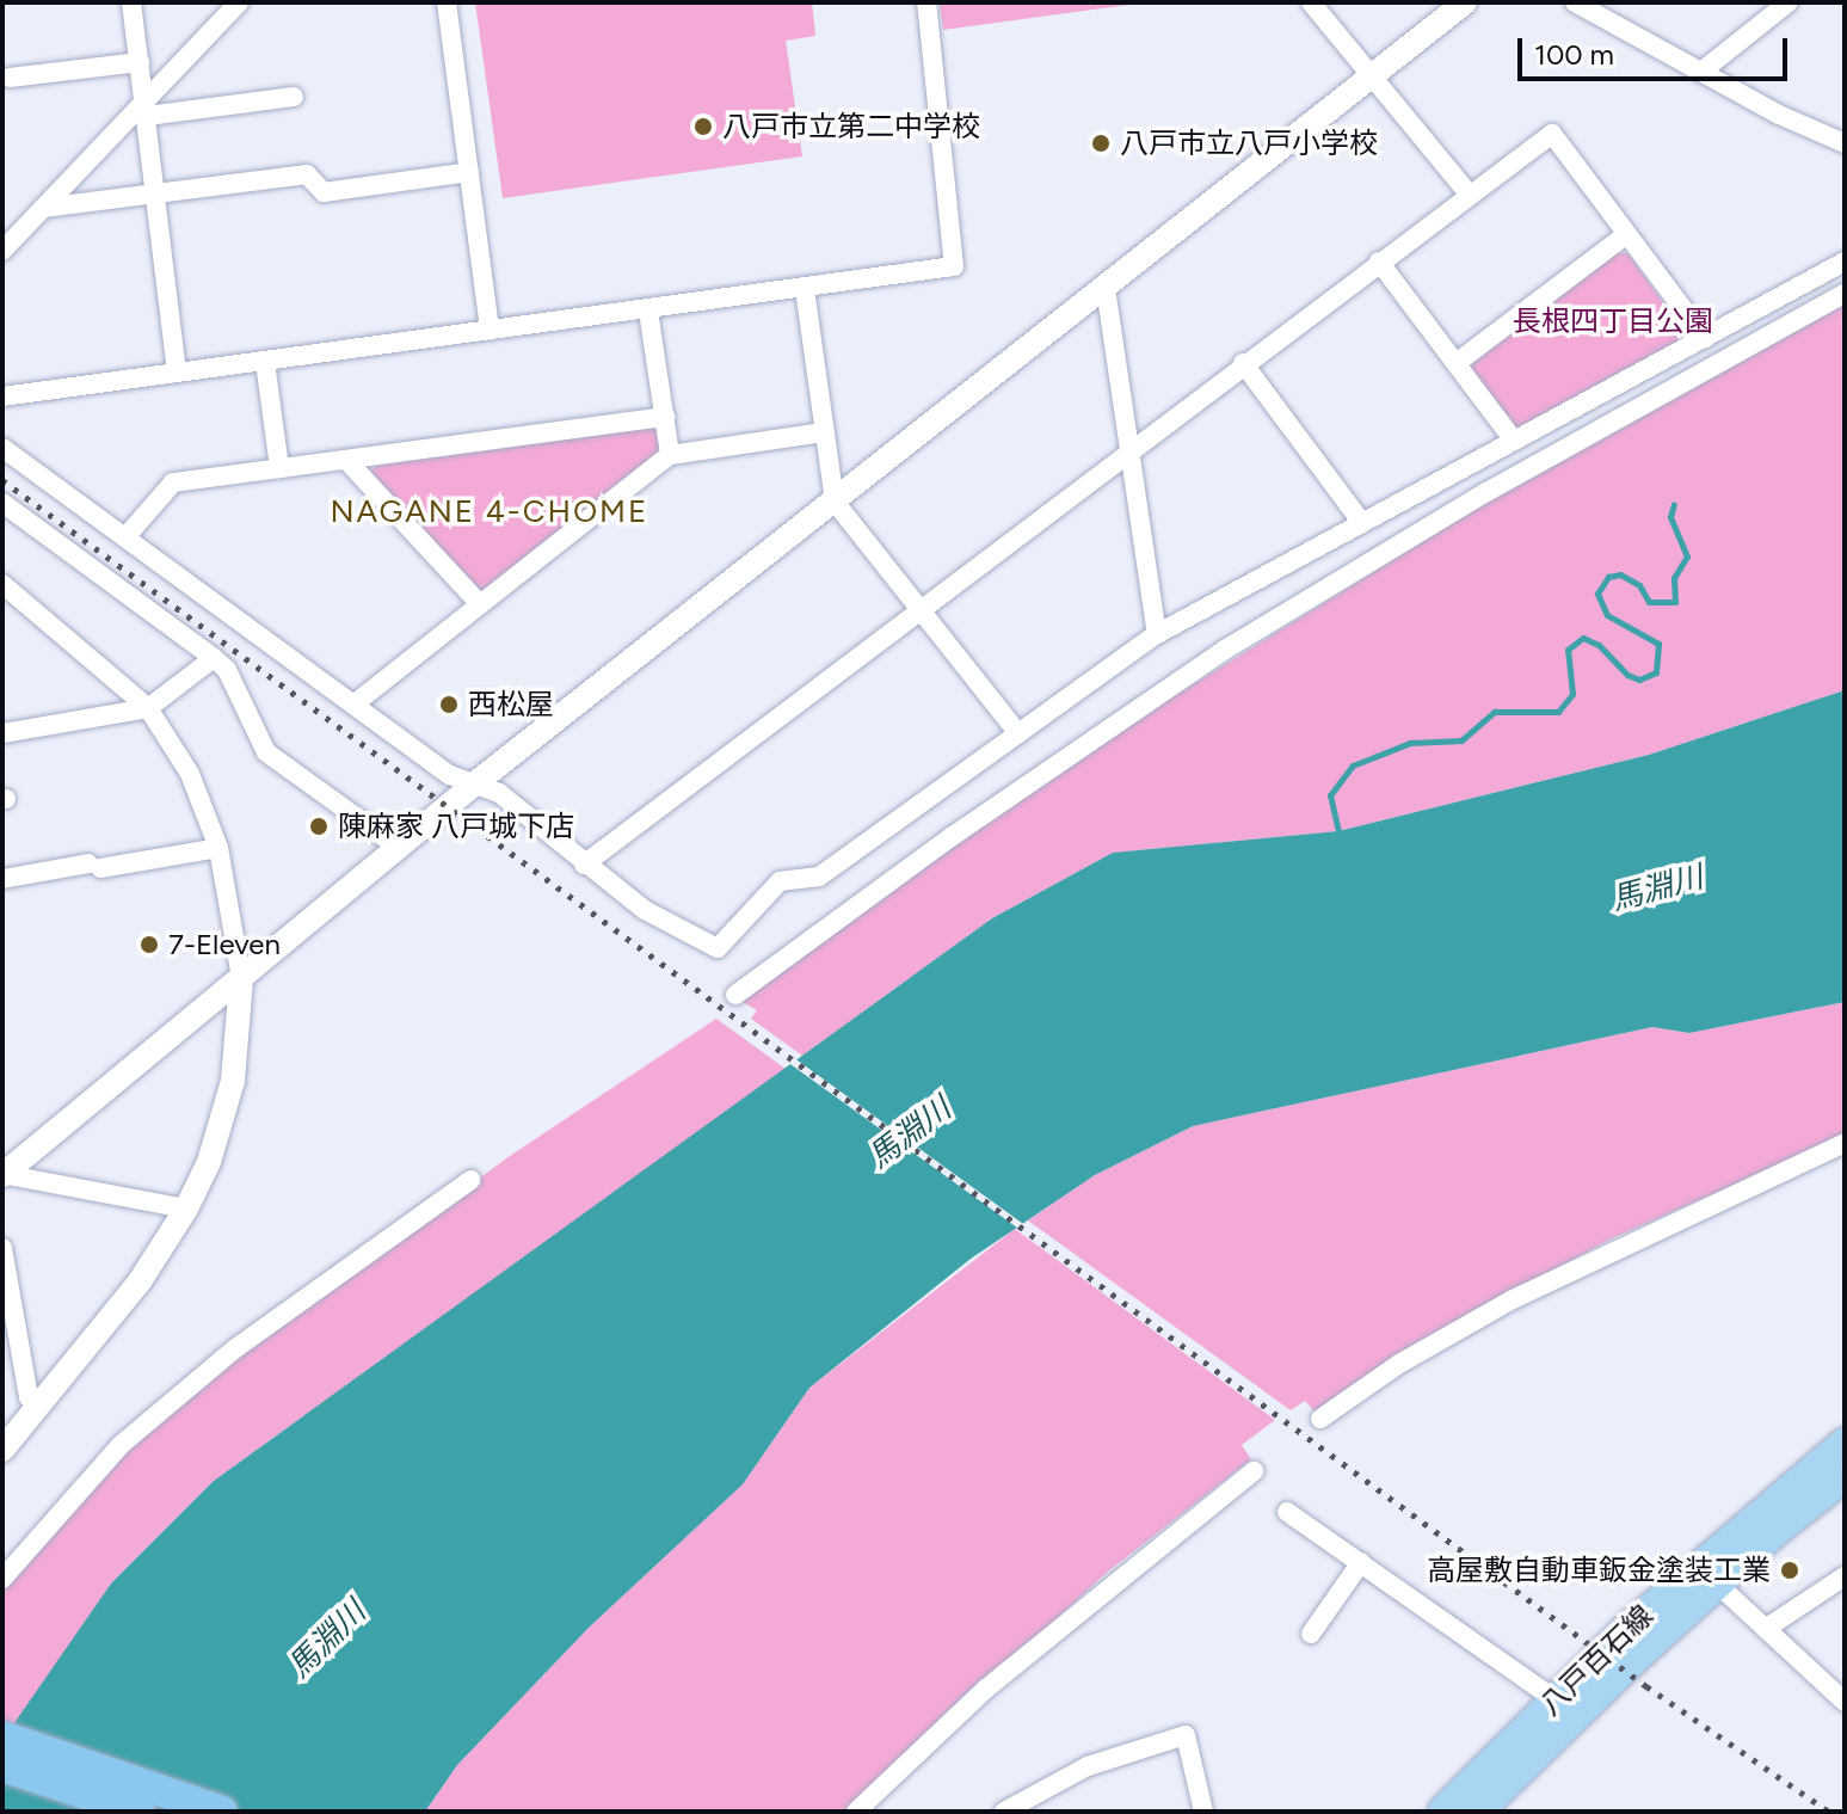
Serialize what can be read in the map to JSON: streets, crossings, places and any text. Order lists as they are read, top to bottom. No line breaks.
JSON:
{"streets":{"main road":["八戸百石線"]},"districts":["NAGANE 4-CHOME"],"water":["馬淵川"],"parks":["長根四丁目公園"],"places":["八戸市立第二中学校","八戸市立八戸小学校","西松屋","陳麻家 八戸城下店","7-Eleven","高屋敷自動車鈑金塗装工業"],"scale_bar":"100 m"}
